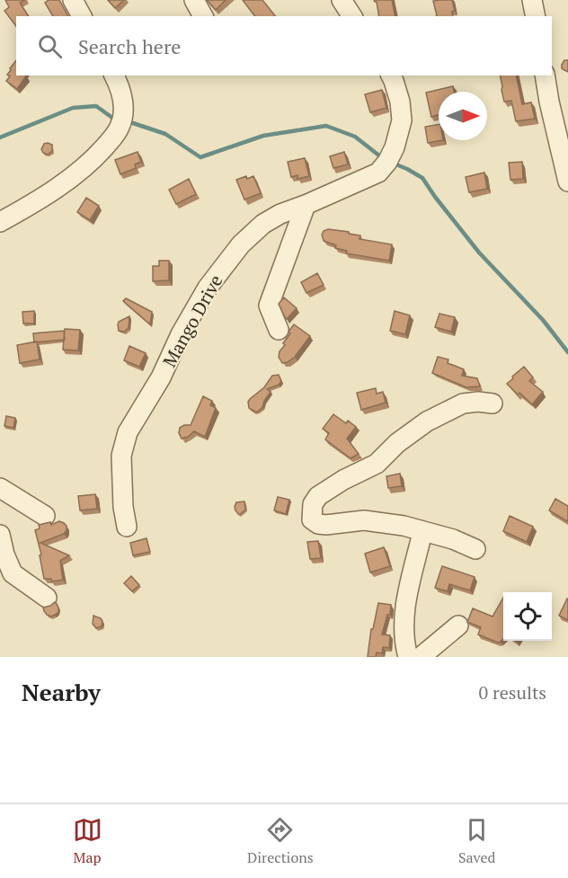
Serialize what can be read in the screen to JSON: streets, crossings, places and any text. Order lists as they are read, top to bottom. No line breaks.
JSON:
{"streets":{"street":["Mango Drive"]},"north":"right","page":{"search":"Search here","heading":["Nearby","0 results"],"nav":["Map","Directions","Saved"]}}
